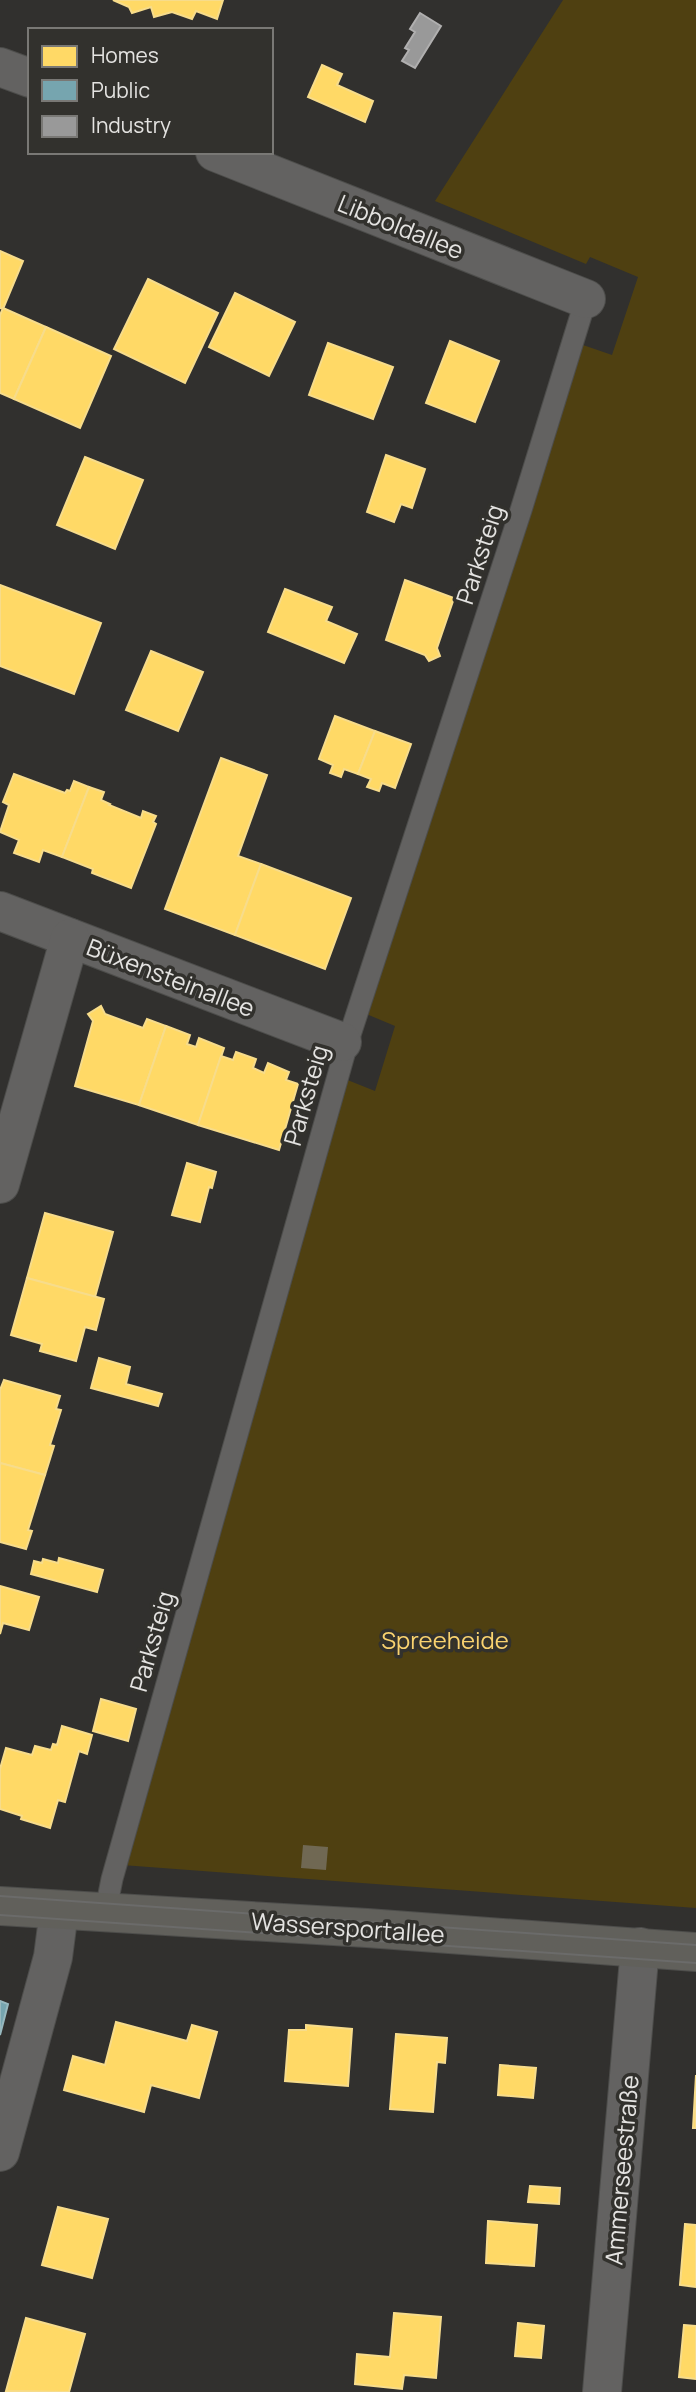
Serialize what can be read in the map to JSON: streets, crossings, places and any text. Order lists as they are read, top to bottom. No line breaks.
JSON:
{"streets":{"main road":["Wassersportallee"],"street":["Libboldallee","Büxensteinallee","Ammerseestraße"],"lane":["Parksteig"]},"crossings":[["Libboldallee","Parksteig"],["Parksteig","Wassersportallee"],["Wassersportallee","Ammerseestraße"]],"parks":["Spreeheide"],"legend":["Homes","Public","Industry"]}
